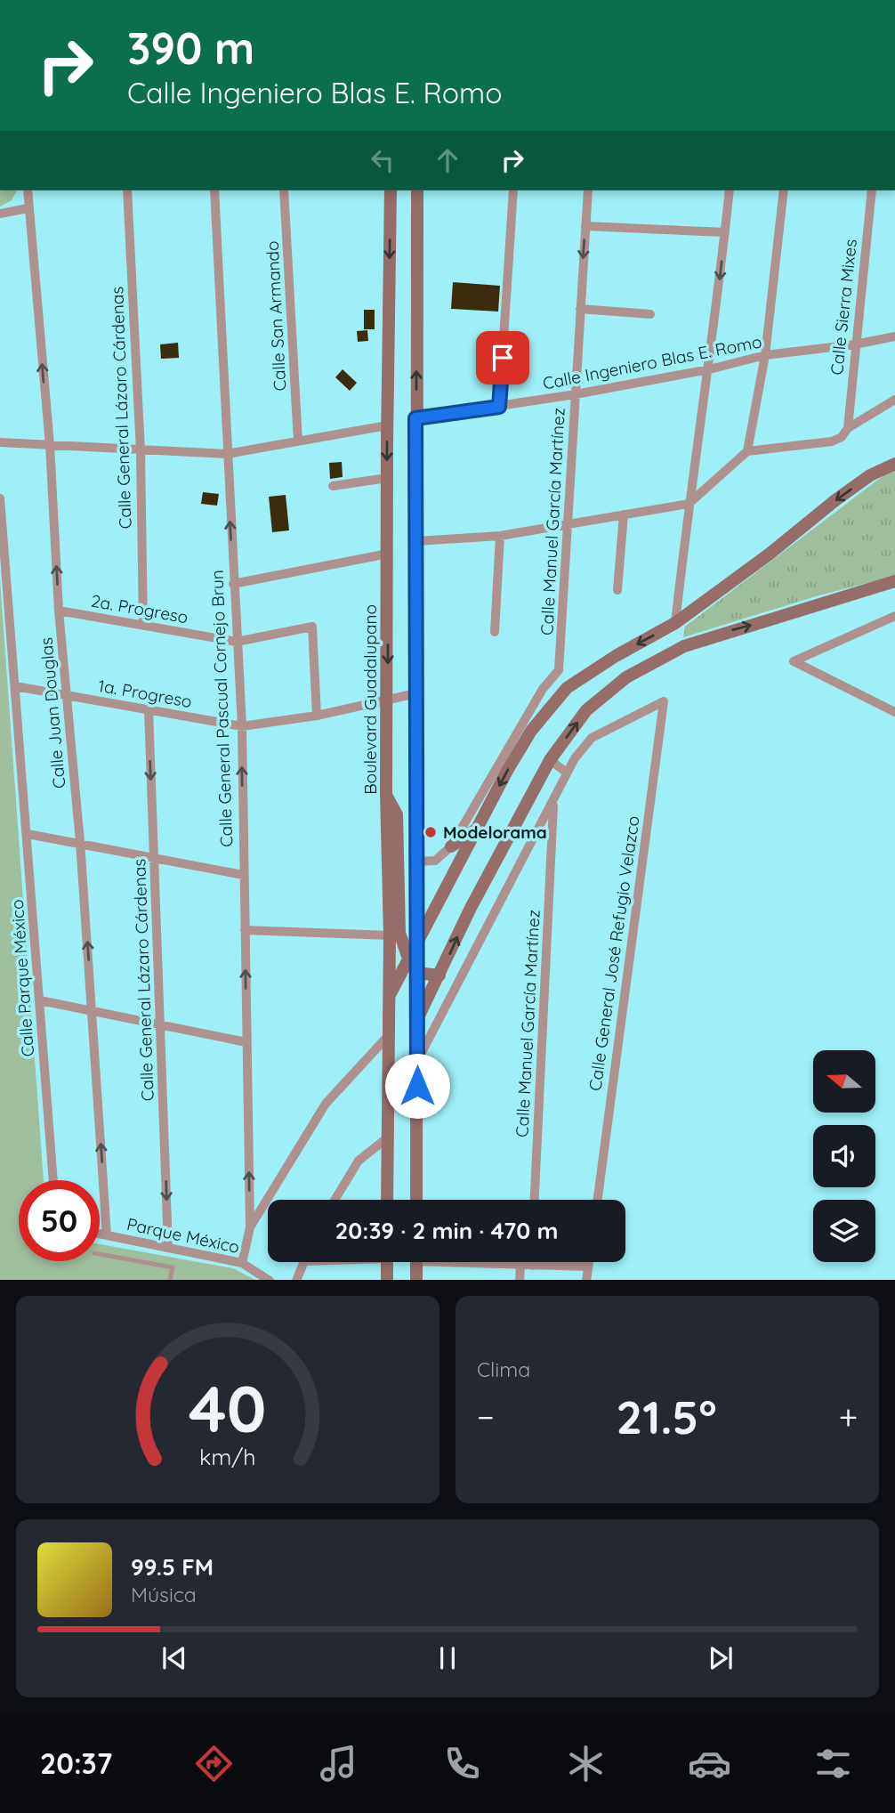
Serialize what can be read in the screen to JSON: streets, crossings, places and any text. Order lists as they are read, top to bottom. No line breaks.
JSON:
{"streets":{"main road":["Boulevard Guadalupano"],"street":["Calle Sierra Mixes","Calle San Armando","Calle Ingeniero Blas E. Romo","Calle General Lázaro Cárdenas","Calle Manuel García Martínez","2a. Progreso","1a. Progreso","Calle General Pascual Cornejo Brun","Calle Juan Douglas","Calle General José Refugio Velazco","Calle Parque México","Parque México"]},"crossings":[["Calle Sierra Mixes","Calle Ingeniero Blas E. Romo"],["Calle Ingeniero Blas E. Romo","Calle Manuel García Martínez"],["Calle General Lázaro Cárdenas","2a. Progreso"],["Calle General Lázaro Cárdenas","1a. Progreso"],["Calle General Lázaro Cárdenas","Parque México"],["2a. Progreso","1a. Progreso"],["2a. Progreso","Calle General Pascual Cornejo Brun"],["2a. Progreso","Calle Juan Douglas"],["1a. Progreso","Boulevard Guadalupano"],["1a. Progreso","Calle General Pascual Cornejo Brun"],["1a. Progreso","Calle Juan Douglas"],["1a. Progreso","Calle Parque México"],["Boulevard Guadalupano","Calle General Pascual Cornejo Brun"],["Calle General Pascual Cornejo Brun","Parque México"],["Calle Juan Douglas","Parque México"]],"one_way":["Calle General Lázaro Cárdenas","Calle General Pascual Cornejo Brun","Calle Juan Douglas"],"places":["Modelorama"],"north":"left","page":{"turn":["390 m","Calle Ingeniero Blas E. Romo"],"limit":"50","trip":"20:39 · 2 min · 470 m","tile":"Clima","heat":["−","21.5°","+"],"song":["99.5 FM","Música"],"tabs":"20:37","gauge":["40","km/h"]}}
